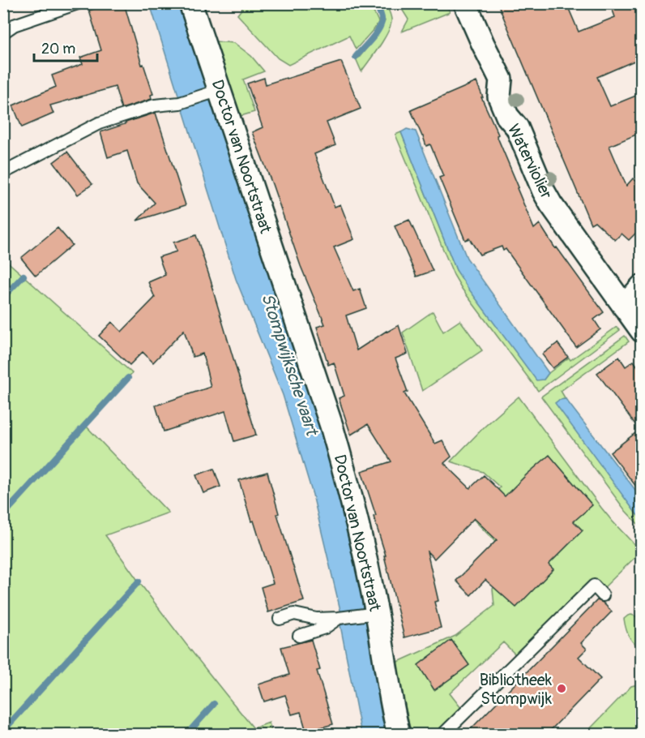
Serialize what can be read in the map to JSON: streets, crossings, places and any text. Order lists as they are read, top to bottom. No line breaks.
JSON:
{"streets":{"street":["Doctor van Noortstraat","Waterviolier"]},"water":["Stompwijksche vaart"],"places":["Bibliotheek Stompwijk"],"scale_bar":"20 m"}
